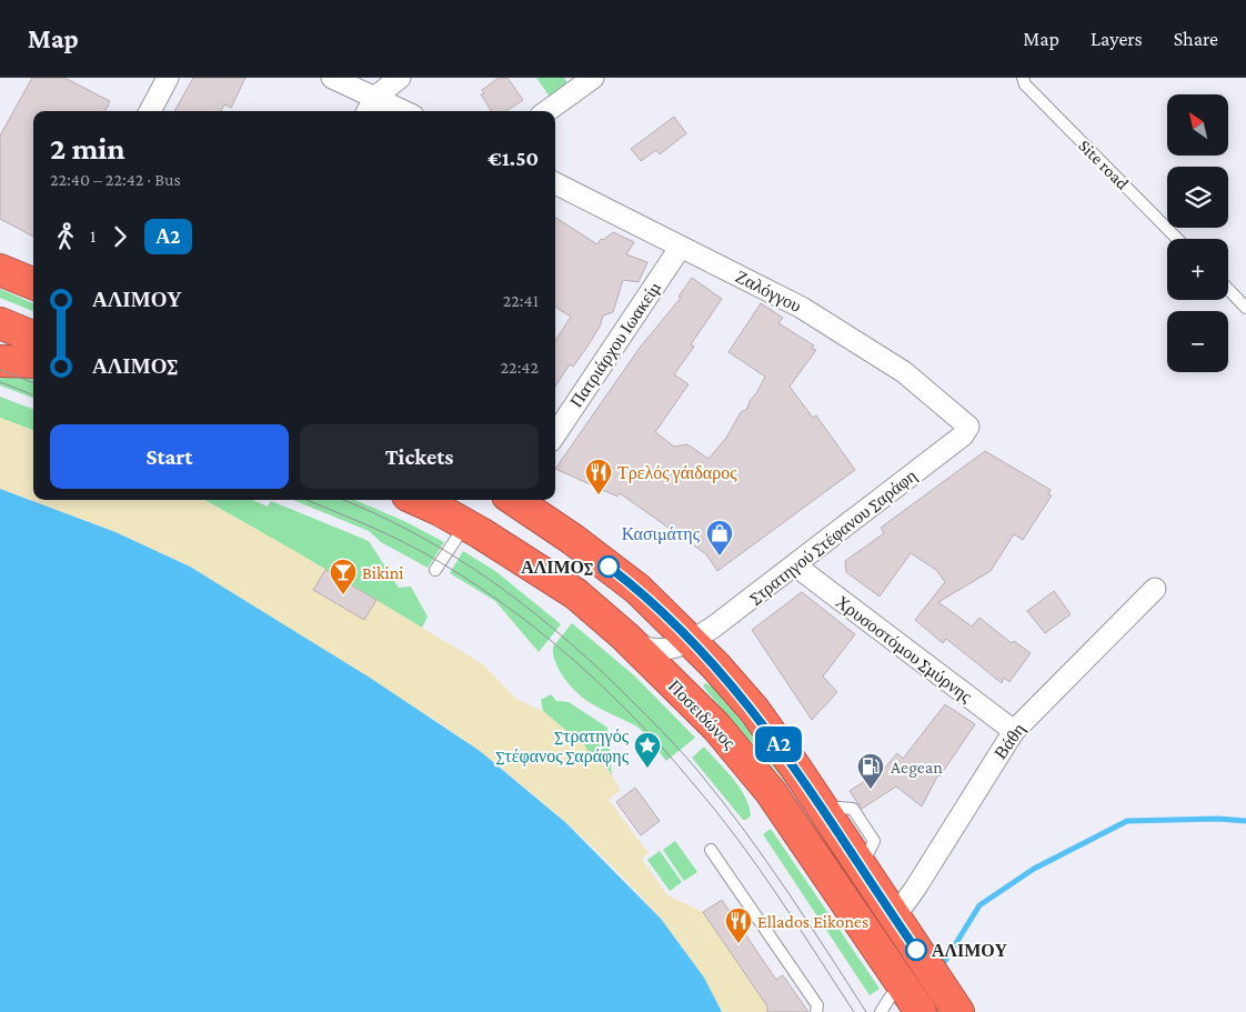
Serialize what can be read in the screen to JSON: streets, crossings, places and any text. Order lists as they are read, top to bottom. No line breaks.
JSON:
{"streets":{"highway":["Ποσειδώνος"],"street":["Ζαλόγγου","Πατριάρχου Ιωακείμ","Στρατηγού Στέφανου Σαράφη","Χρυσοστόμου Σμύρνης","Βάθη"],"lane":["Site road"]},"crossings":[["Ζαλόγγου","Πατριάρχου Ιωακείμ"],["Ζαλόγγου","Στρατηγού Στέφανου Σαράφη"],["Στρατηγού Στέφανου Σαράφη","Χρυσοστόμου Σμύρνης"],["Στρατηγού Στέφανου Σαράφη","Ποσειδώνος"],["Χρυσοστόμου Σμύρνης","Βάθη"]],"places":{"restaurant":["Τρελός γάιδαρος","Ellados Eikones"],"shop":["Κασιμάτης"],"other":["ΑΛΙΜΟΣ","ΑΛΙΜΟΥ"],"bar":["Bikini"],"place":["Στρατηγός Στέφανος Σαράφης"],"fuel station":["Aegean"]},"lines":["bus line Α2"],"north":"top left","page":{"header":"Map","nav":["Map","Layers","Share"],"on_map":"Α2","map_buttons":["+","−"],"heading":["2 min","22:40 – 22:42 · Bus","€1.50"],"legs":["1","Α2"],"list":[{"name":"ΑΛΙΜΟΥ","value":"22:41"},{"name":"ΑΛΙΜΟΣ","value":"22:42"}],"buttons":["Start","Tickets"]}}
